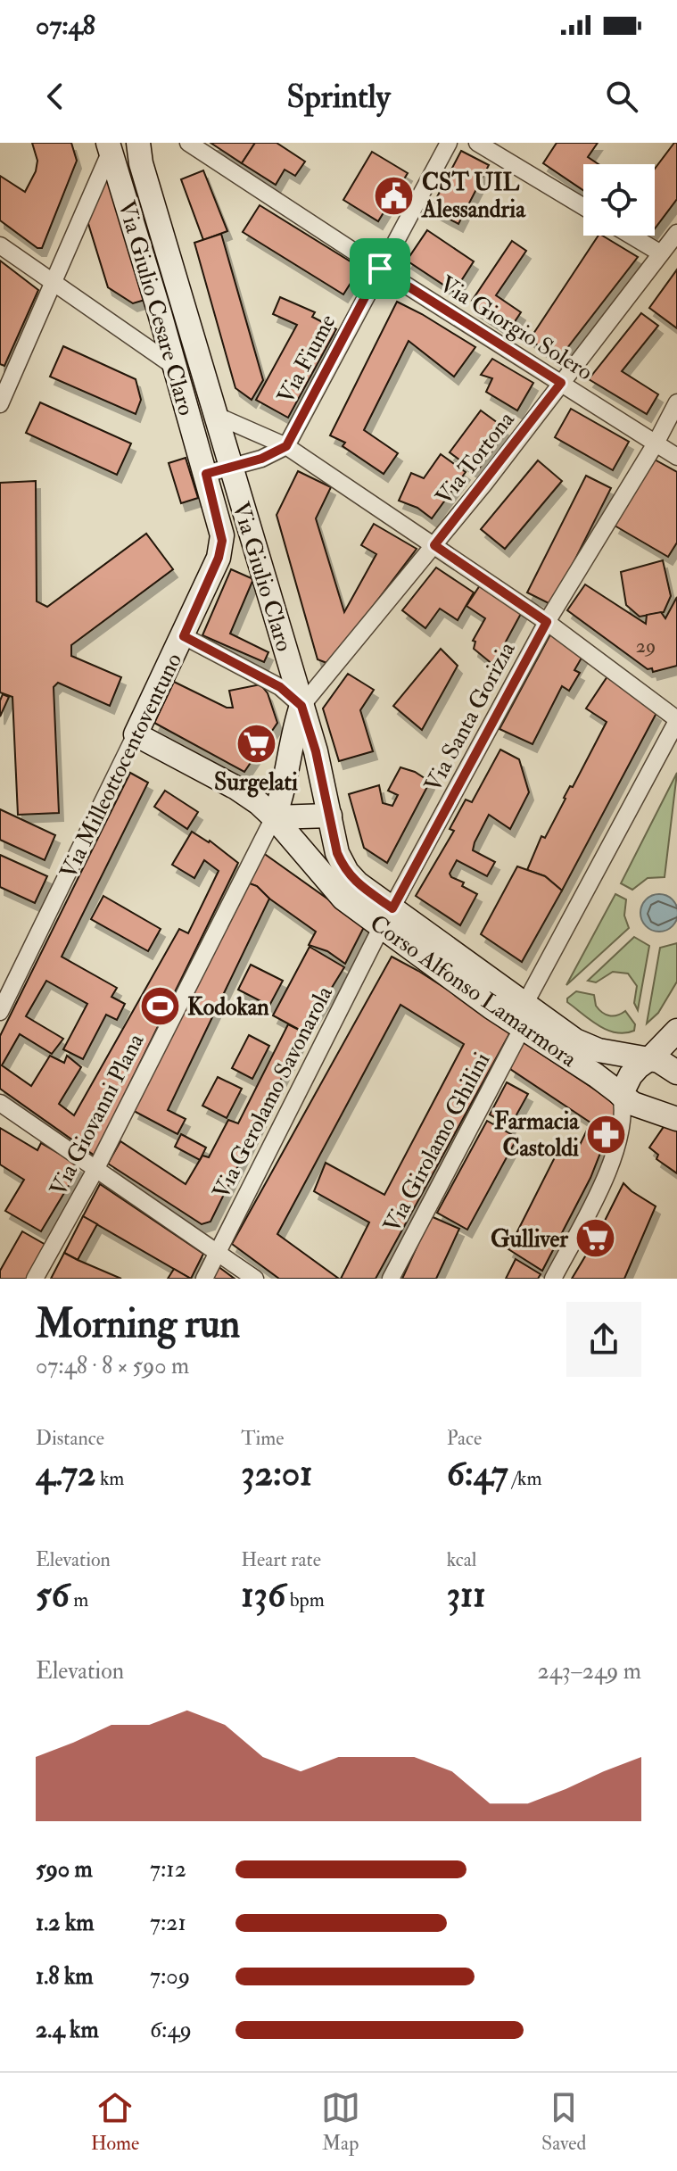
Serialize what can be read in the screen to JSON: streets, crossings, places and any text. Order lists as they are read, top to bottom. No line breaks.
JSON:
{"streets":{"street":["Via Giulio Cesare Claro","Via Giorgio Solero","Via Fiume","Via Tortona","Via Giulio Claro","Via Santa Gorizia","Via Milleottocentoventuno","Corso Alfonso Lamarmora","Via Gerolamo Savonarola","Via Giovanni Plana","Via Girolamo Ghilini"]},"crossings":[["Via Giulio Cesare Claro","Via Milleottocentoventuno"],["Via Giorgio Solero","Via Fiume"],["Via Giorgio Solero","Via Tortona"],["Via Giorgio Solero","Via Santa Gorizia"],["Via Tortona","Via Giulio Claro"],["Via Giulio Claro","Via Santa Gorizia"],["Via Giulio Claro","Corso Alfonso Lamarmora"],["Via Giulio Claro","Via Gerolamo Savonarola"],["Via Santa Gorizia","Corso Alfonso Lamarmora"],["Via Santa Gorizia","Via Gerolamo Savonarola"],["Via Milleottocentoventuno","Corso Alfonso Lamarmora"],["Corso Alfonso Lamarmora","Via Gerolamo Savonarola"],["Corso Alfonso Lamarmora","Via Giovanni Plana"],["Corso Alfonso Lamarmora","Via Girolamo Ghilini"]],"places":{"public building":["CST UIL Alessandria"],"supermarket":["Surgelati","Gulliver"],"sports":["Kodokan"],"pharmacy":["Farmacia Castoldi"]},"house_numbers":["29"],"page":{"status":"07:48","header":"Sprintly","heading":["Morning run","07:48 · 8 × 590 m"],"stats":[["Distance","4.72 km"],["Time","32:01"],["Pace","6:47 /km"],["Elevation","56 m"],["Heart rate","136 bpm"],["kcal","311"]],"chart":["Elevation","243–249 m"],"list":[{"name":"590 m","note":"7:12"},{"name":"1.2 km","note":"7:21"},{"name":"1.8 km","note":"7:09"},{"name":"2.4 km","note":"6:49"}],"tabs":["Home","Map","Saved"]}}
